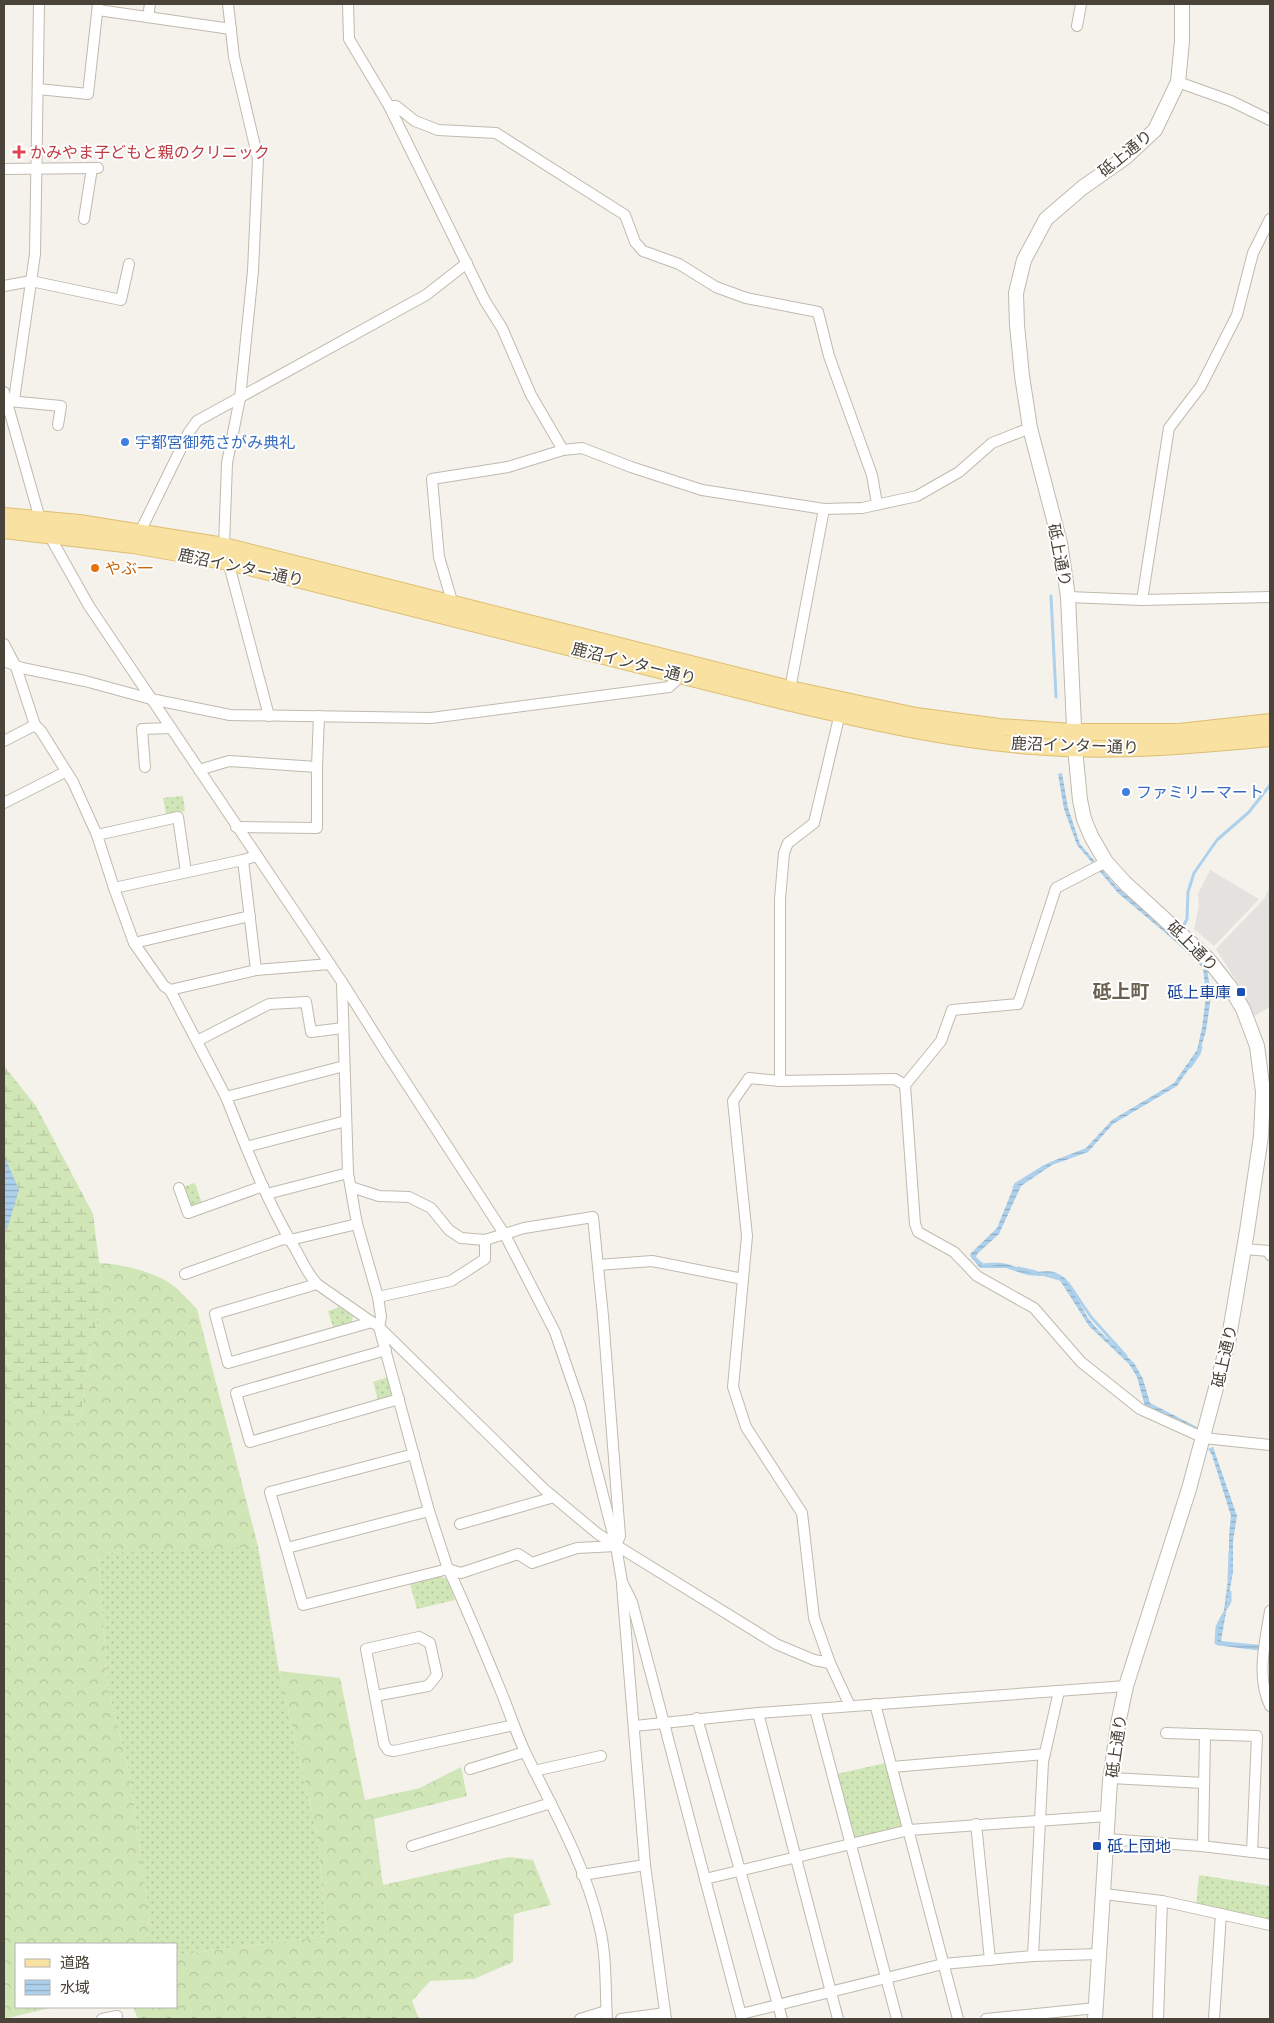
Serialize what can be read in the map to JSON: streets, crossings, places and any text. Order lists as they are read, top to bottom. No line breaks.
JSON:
{"streets":{"main road":["鹿沼インター通り"],"street":["砥上通り"]},"crossings":[["砥上通り","鹿沼インター通り"]],"districts":["砥上町"],"places":{"health":["かみやま子どもと親のクリニック"],"other":["宇都宮御苑さがみ典礼","やぶ一","ファミリーマート"],"transit":["砥上車庫","砥上団地"]},"legend":["道路","水域"]}
